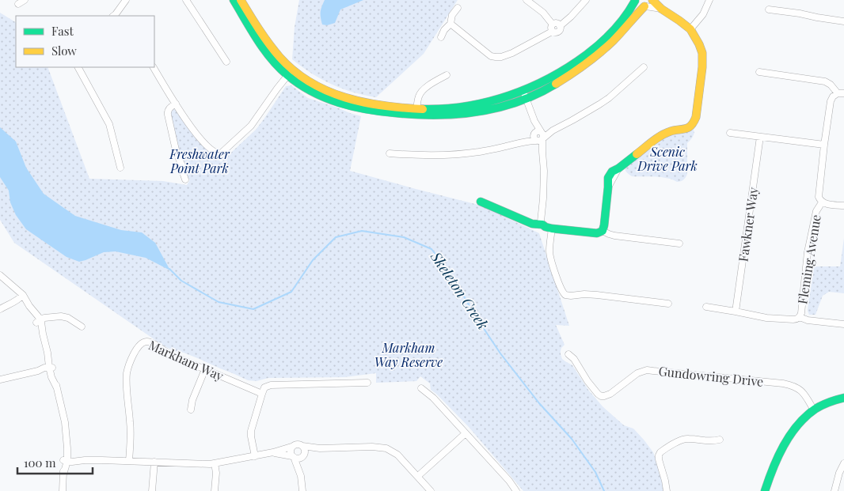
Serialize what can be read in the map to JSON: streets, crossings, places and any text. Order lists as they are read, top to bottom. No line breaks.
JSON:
{"streets":{"street":["Fawkner Way","Fleming Avenue","Markham Way","Gundowring Drive"]},"crossings":[["Fawkner Way","Fleming Avenue"]],"water":["Skeleton Creek"],"parks":["Scenic Drive Park","Freshwater Point Park","Markham Way Reserve"],"legend":["Fast","Slow"],"scale_bar":"100 m"}
